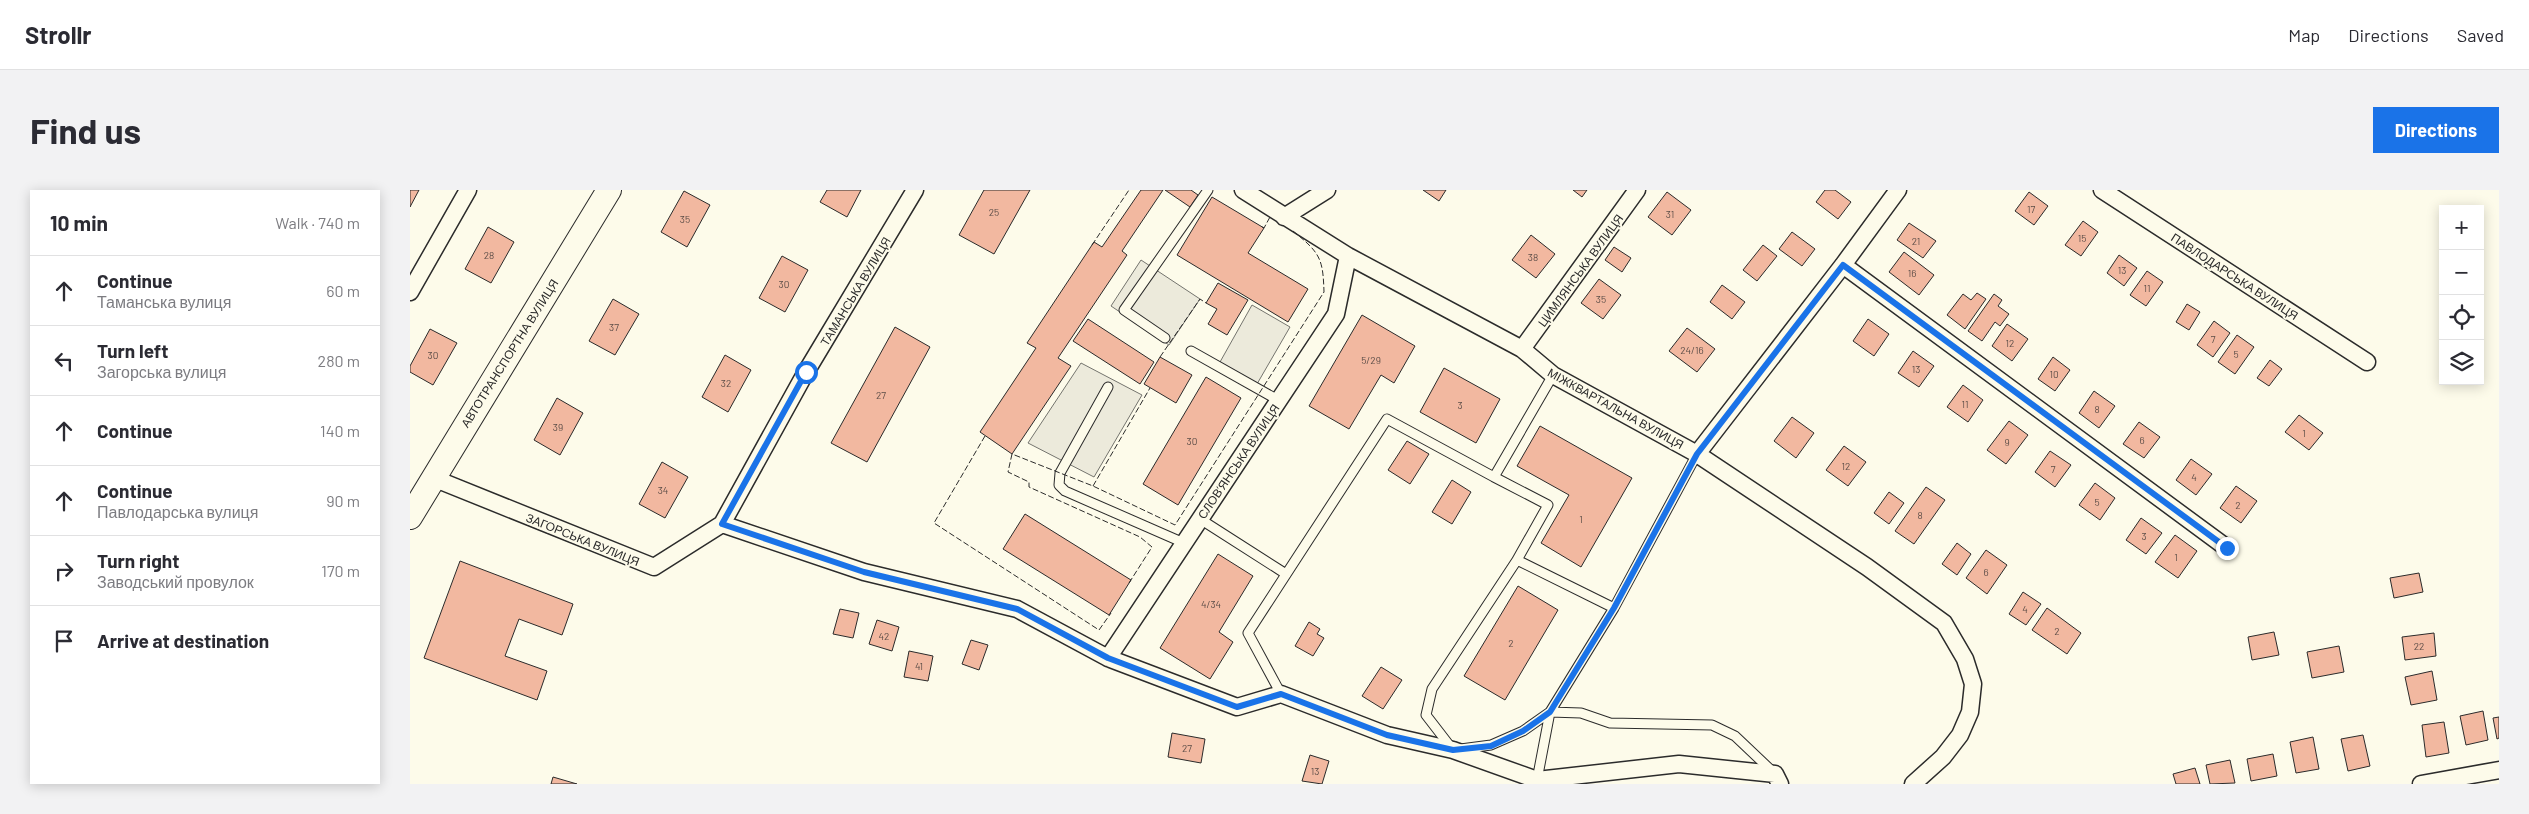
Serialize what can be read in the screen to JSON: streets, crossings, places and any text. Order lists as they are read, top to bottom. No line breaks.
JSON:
{"streets":{"main road":["АВТОТРАНСПОРТНА ВУЛИЦЯ"],"street":["ЦИМЛЯНСЬКА ВУЛИЦЯ","ПАВЛОДАРСЬКА ВУЛИЦЯ","ТАМАНСЬКА ВУЛИЦЯ","МІЖКВАРТАЛЬНА ВУЛИЦЯ","СЛОВ’ЯНСЬКА ВУЛИЦЯ","ЗАГОРСЬКА ВУЛИЦЯ"]},"crossings":[["ЦИМЛЯНСЬКА ВУЛИЦЯ","МІЖКВАРТАЛЬНА ВУЛИЦЯ"],["ТАМАНСЬКА ВУЛИЦЯ","ЗАГОРСЬКА ВУЛИЦЯ"],["АВТОТРАНСПОРТНА ВУЛИЦЯ","ЗАГОРСЬКА ВУЛИЦЯ"],["МІЖКВАРТАЛЬНА ВУЛИЦЯ","СЛОВ’ЯНСЬКА ВУЛИЦЯ"]],"house_numbers":["17","25","31","35","15","21","28","38","13","16","30","11","35","37","7","12","24/16","5","30","5/29","13","10","32","27","11","3","8","39","1","6","30","9","12","7","4","34","5","2","8","1","3","1","6","4/34","4","2","42","2","22","41","27","13"],"page":{"header":"Strollr","nav":["Map","Directions","Saved"],"buttons":"Directions","title":"Find us","heading":["10 min","Walk · 740 m"],"map_buttons":["+","−"],"list":[["Continue","Таманська вулиця","60 m"],["Turn left","Загорська вулиця","280 m"],["Continue","140 m"],["Continue","Павлодарська вулиця","90 m"],["Turn right","Заводський провулок","170 m"],"Arrive at destination"]}}
